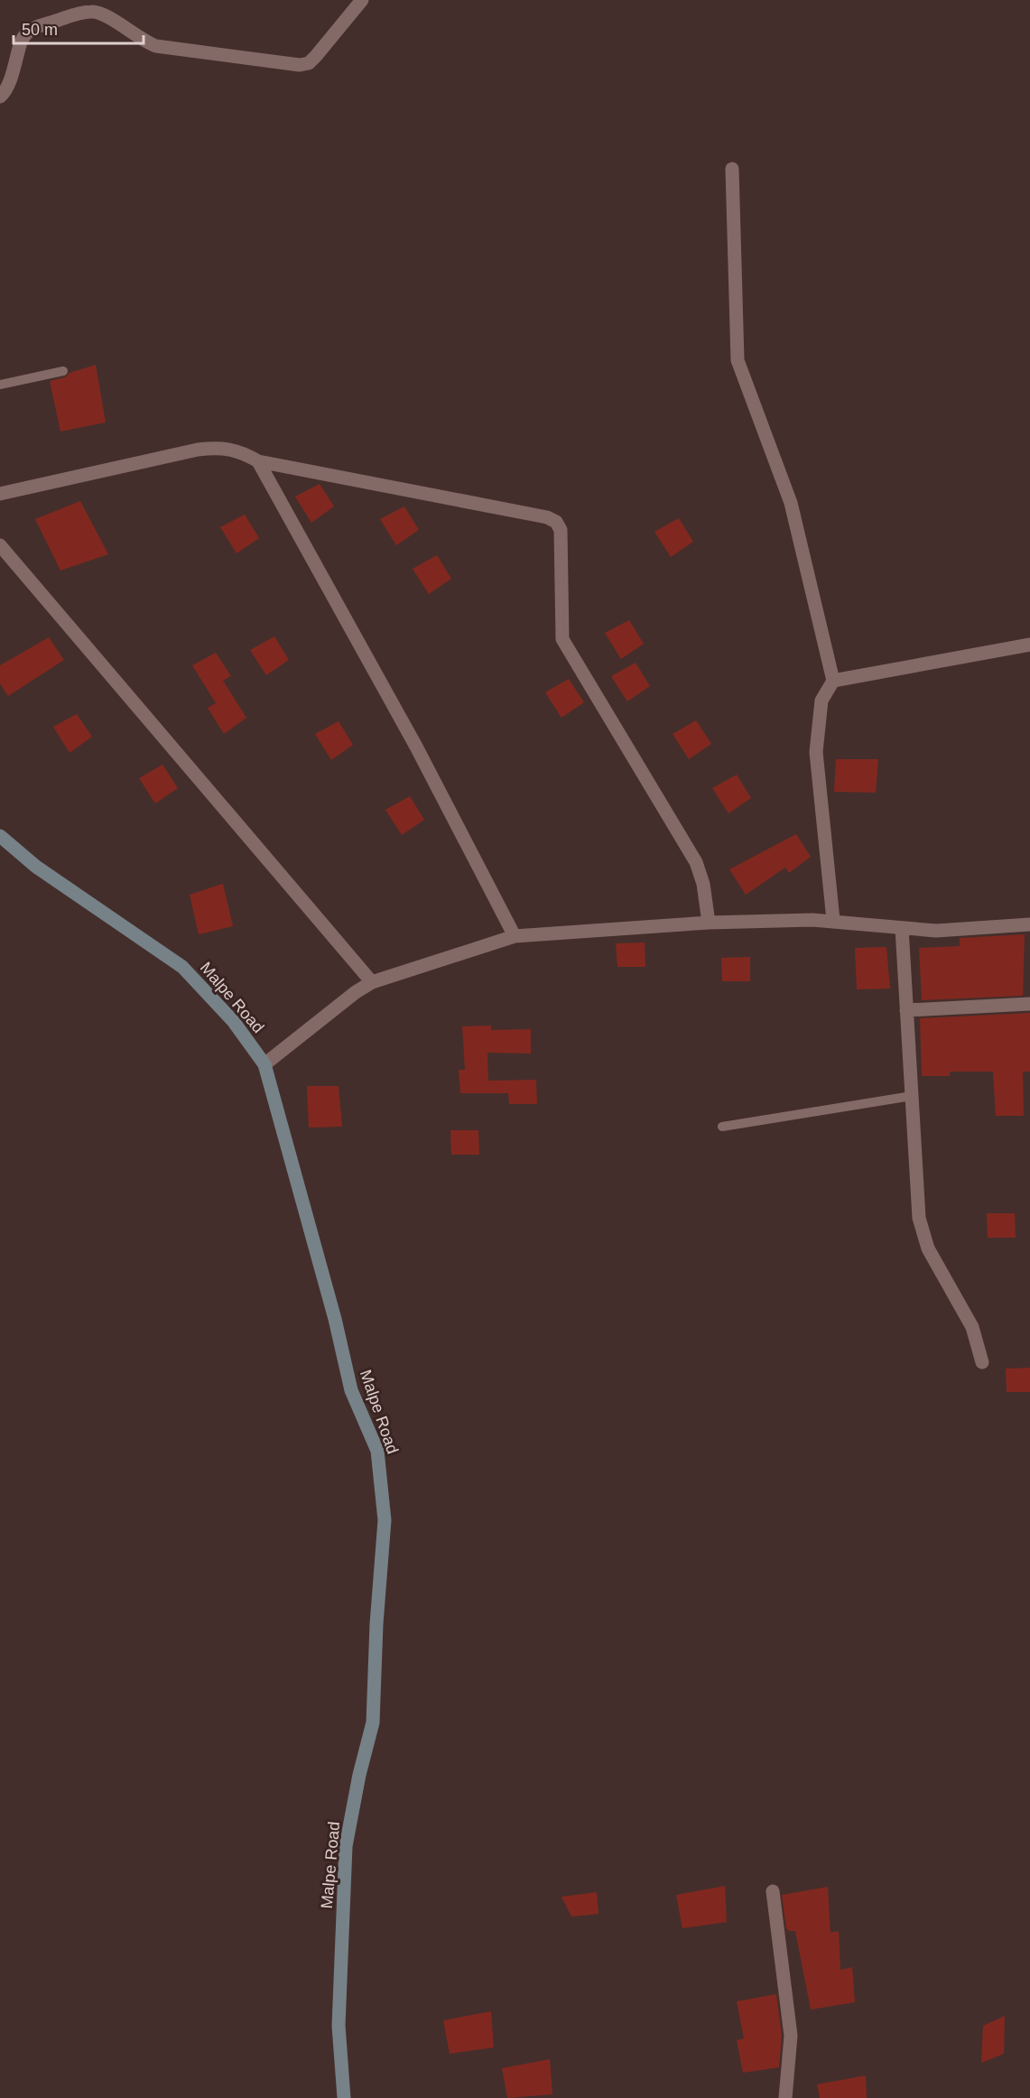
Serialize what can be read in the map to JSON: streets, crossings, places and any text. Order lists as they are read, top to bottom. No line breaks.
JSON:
{"streets":{"street":["Malpe Road"]},"scale_bar":"50 m"}
